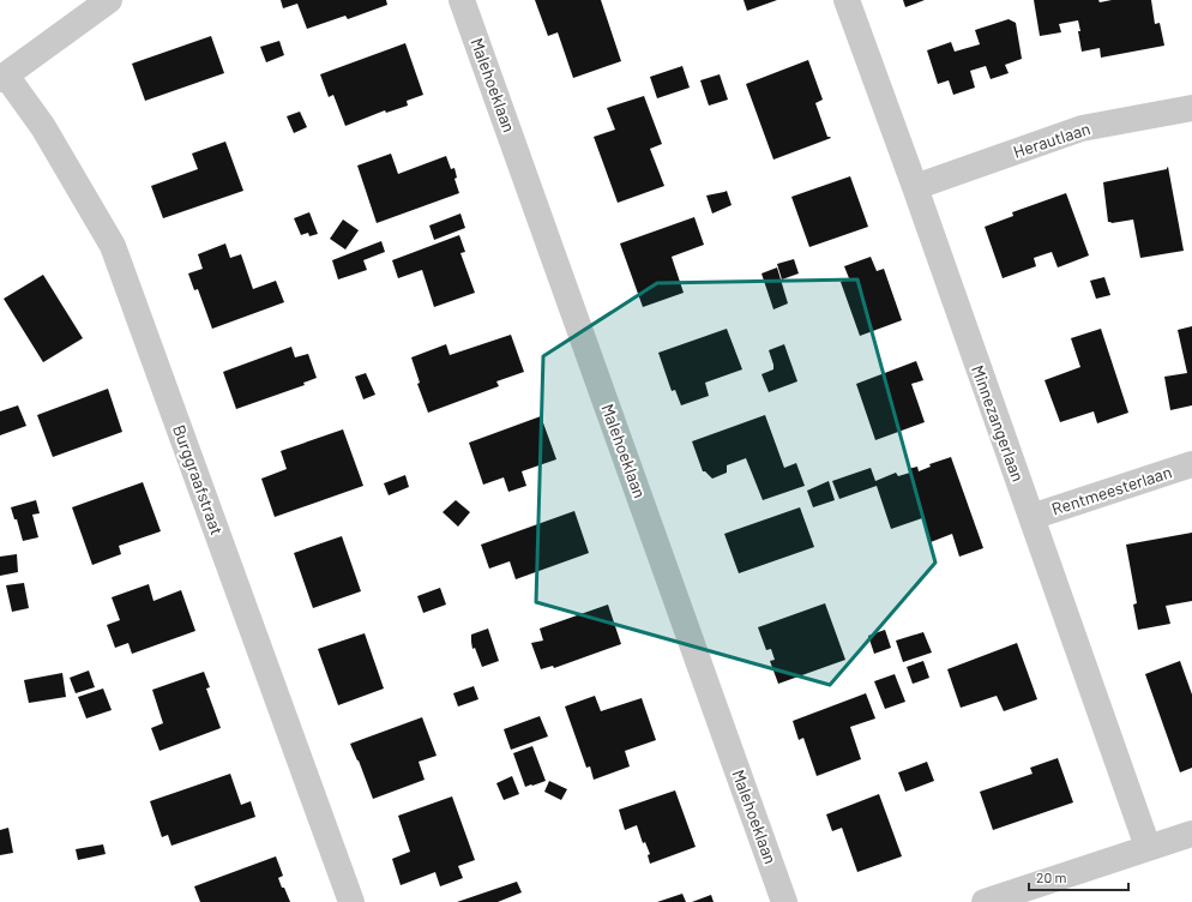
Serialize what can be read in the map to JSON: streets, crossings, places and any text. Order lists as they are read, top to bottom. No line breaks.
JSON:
{"streets":{"street":["Malehoeklaan","Herautlaan","Minnezangerlaan","Burggraafstraat","Rentmeesterlaan"]},"crossings":[["Herautlaan","Minnezangerlaan"],["Minnezangerlaan","Rentmeesterlaan"]],"scale_bar":"20 m"}
